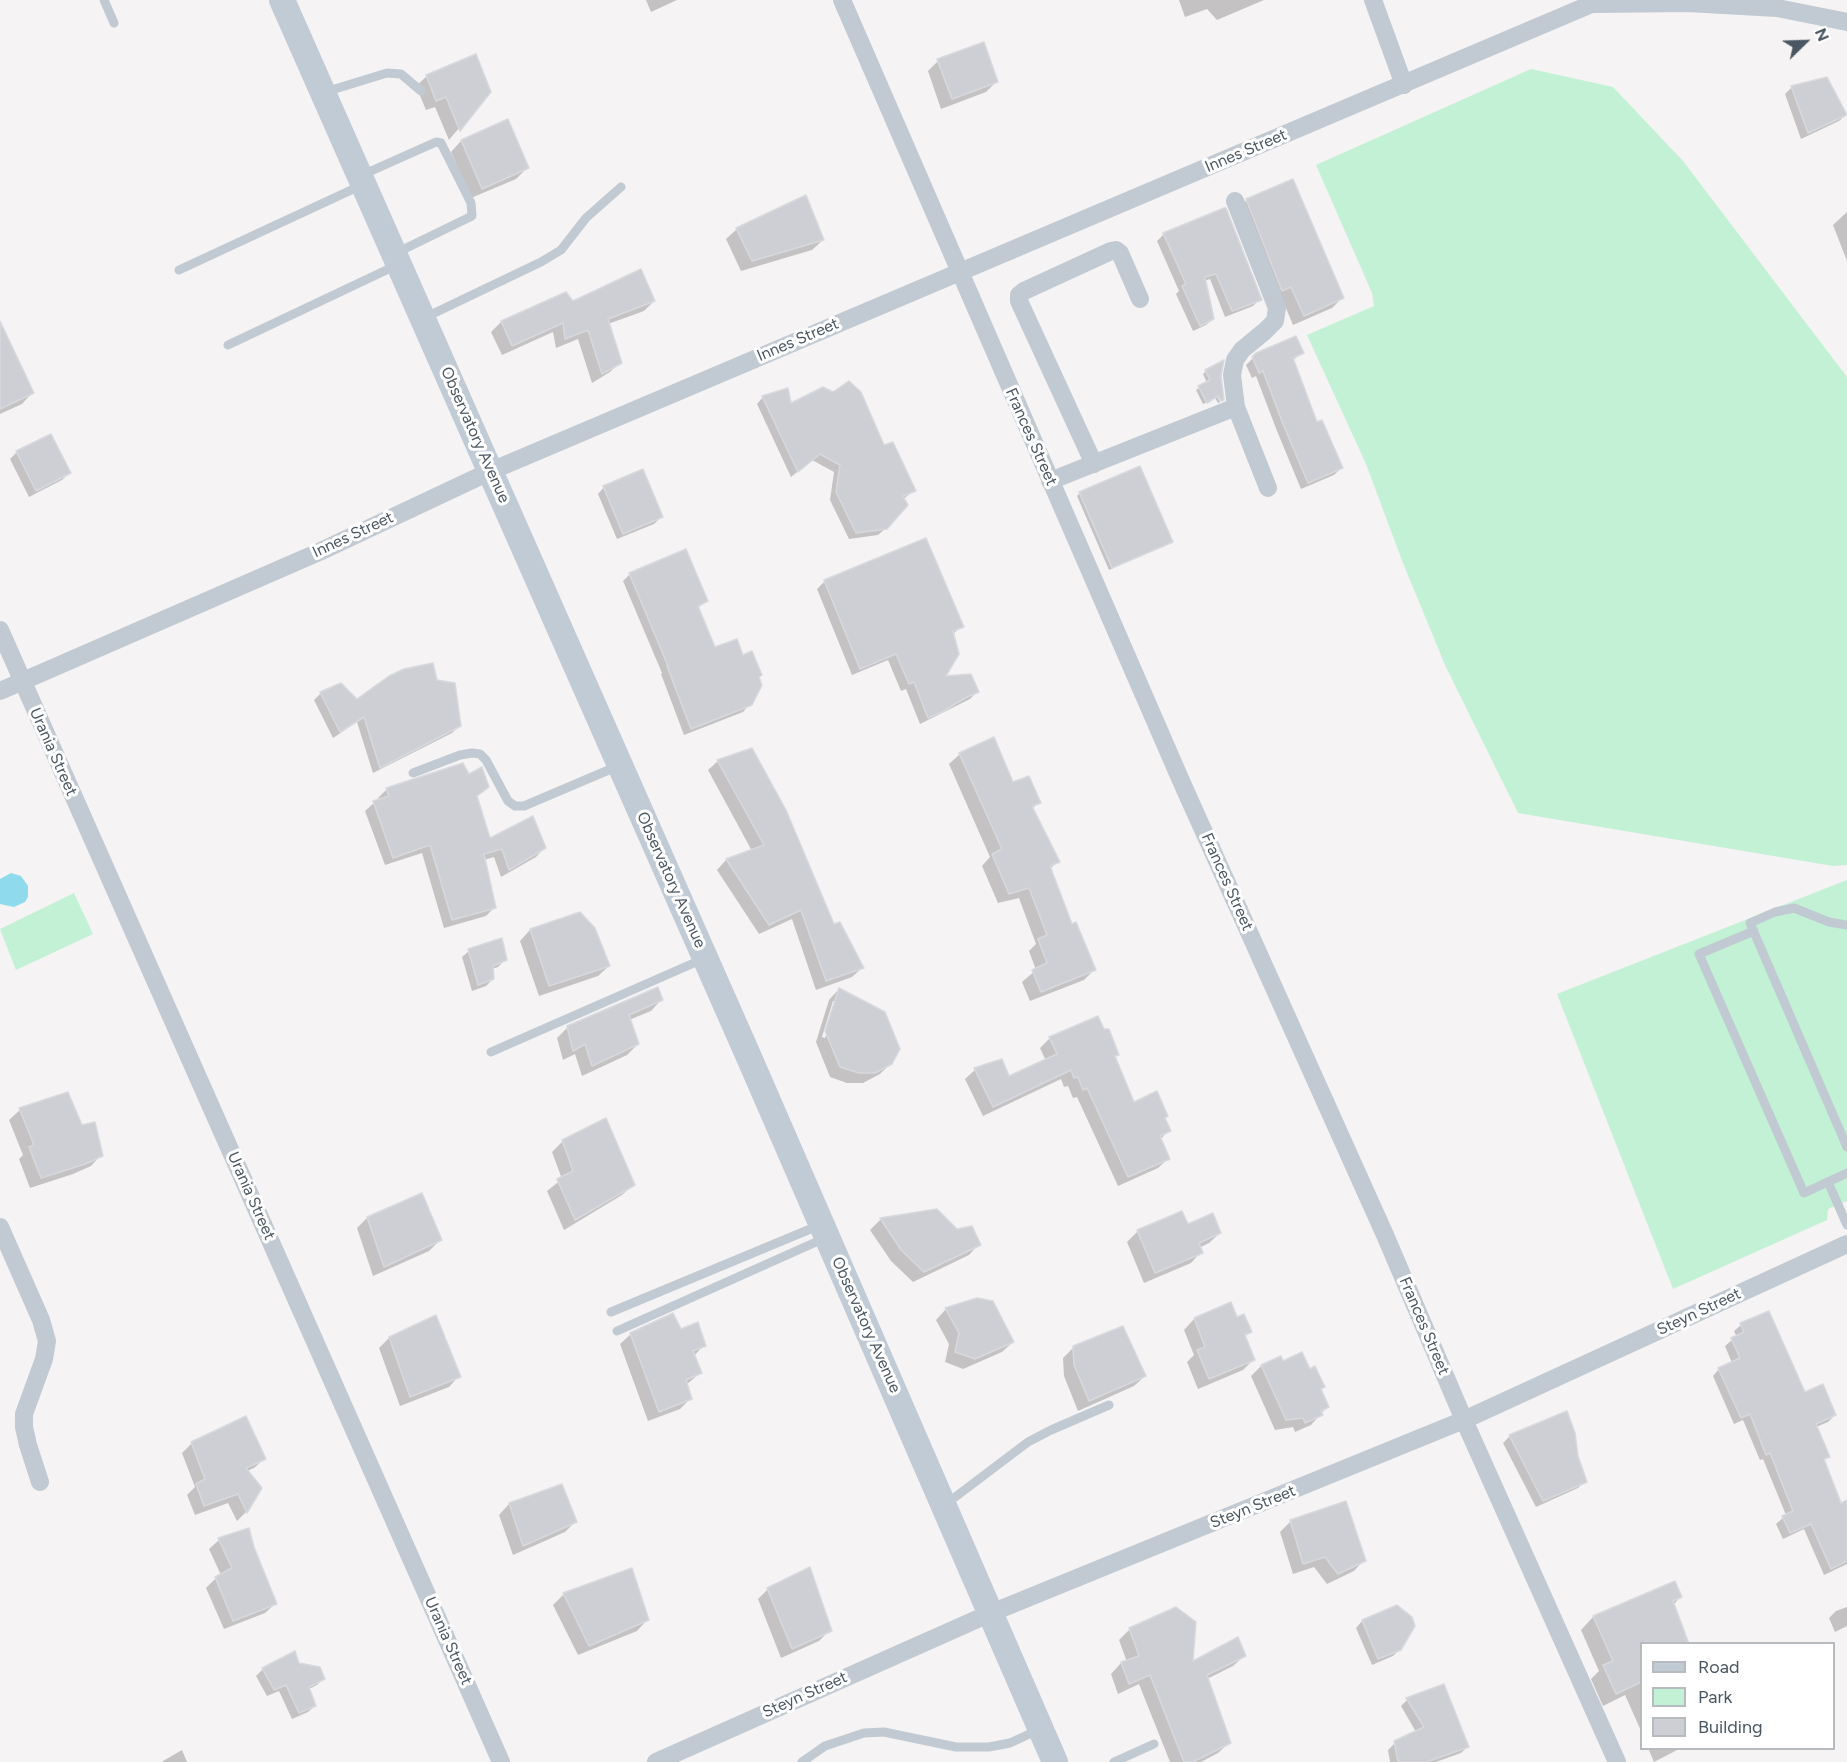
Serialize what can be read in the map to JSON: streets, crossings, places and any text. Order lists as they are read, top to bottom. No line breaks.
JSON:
{"streets":{"main road":["Observatory Avenue"],"street":["Innes Street","Frances Street","Urania Street","Steyn Street"]},"crossings":[["Innes Street","Observatory Avenue"],["Innes Street","Frances Street"],["Innes Street","Urania Street"],["Observatory Avenue","Steyn Street"],["Frances Street","Steyn Street"]],"legend":["Road","Park","Building"],"north":"top right"}
